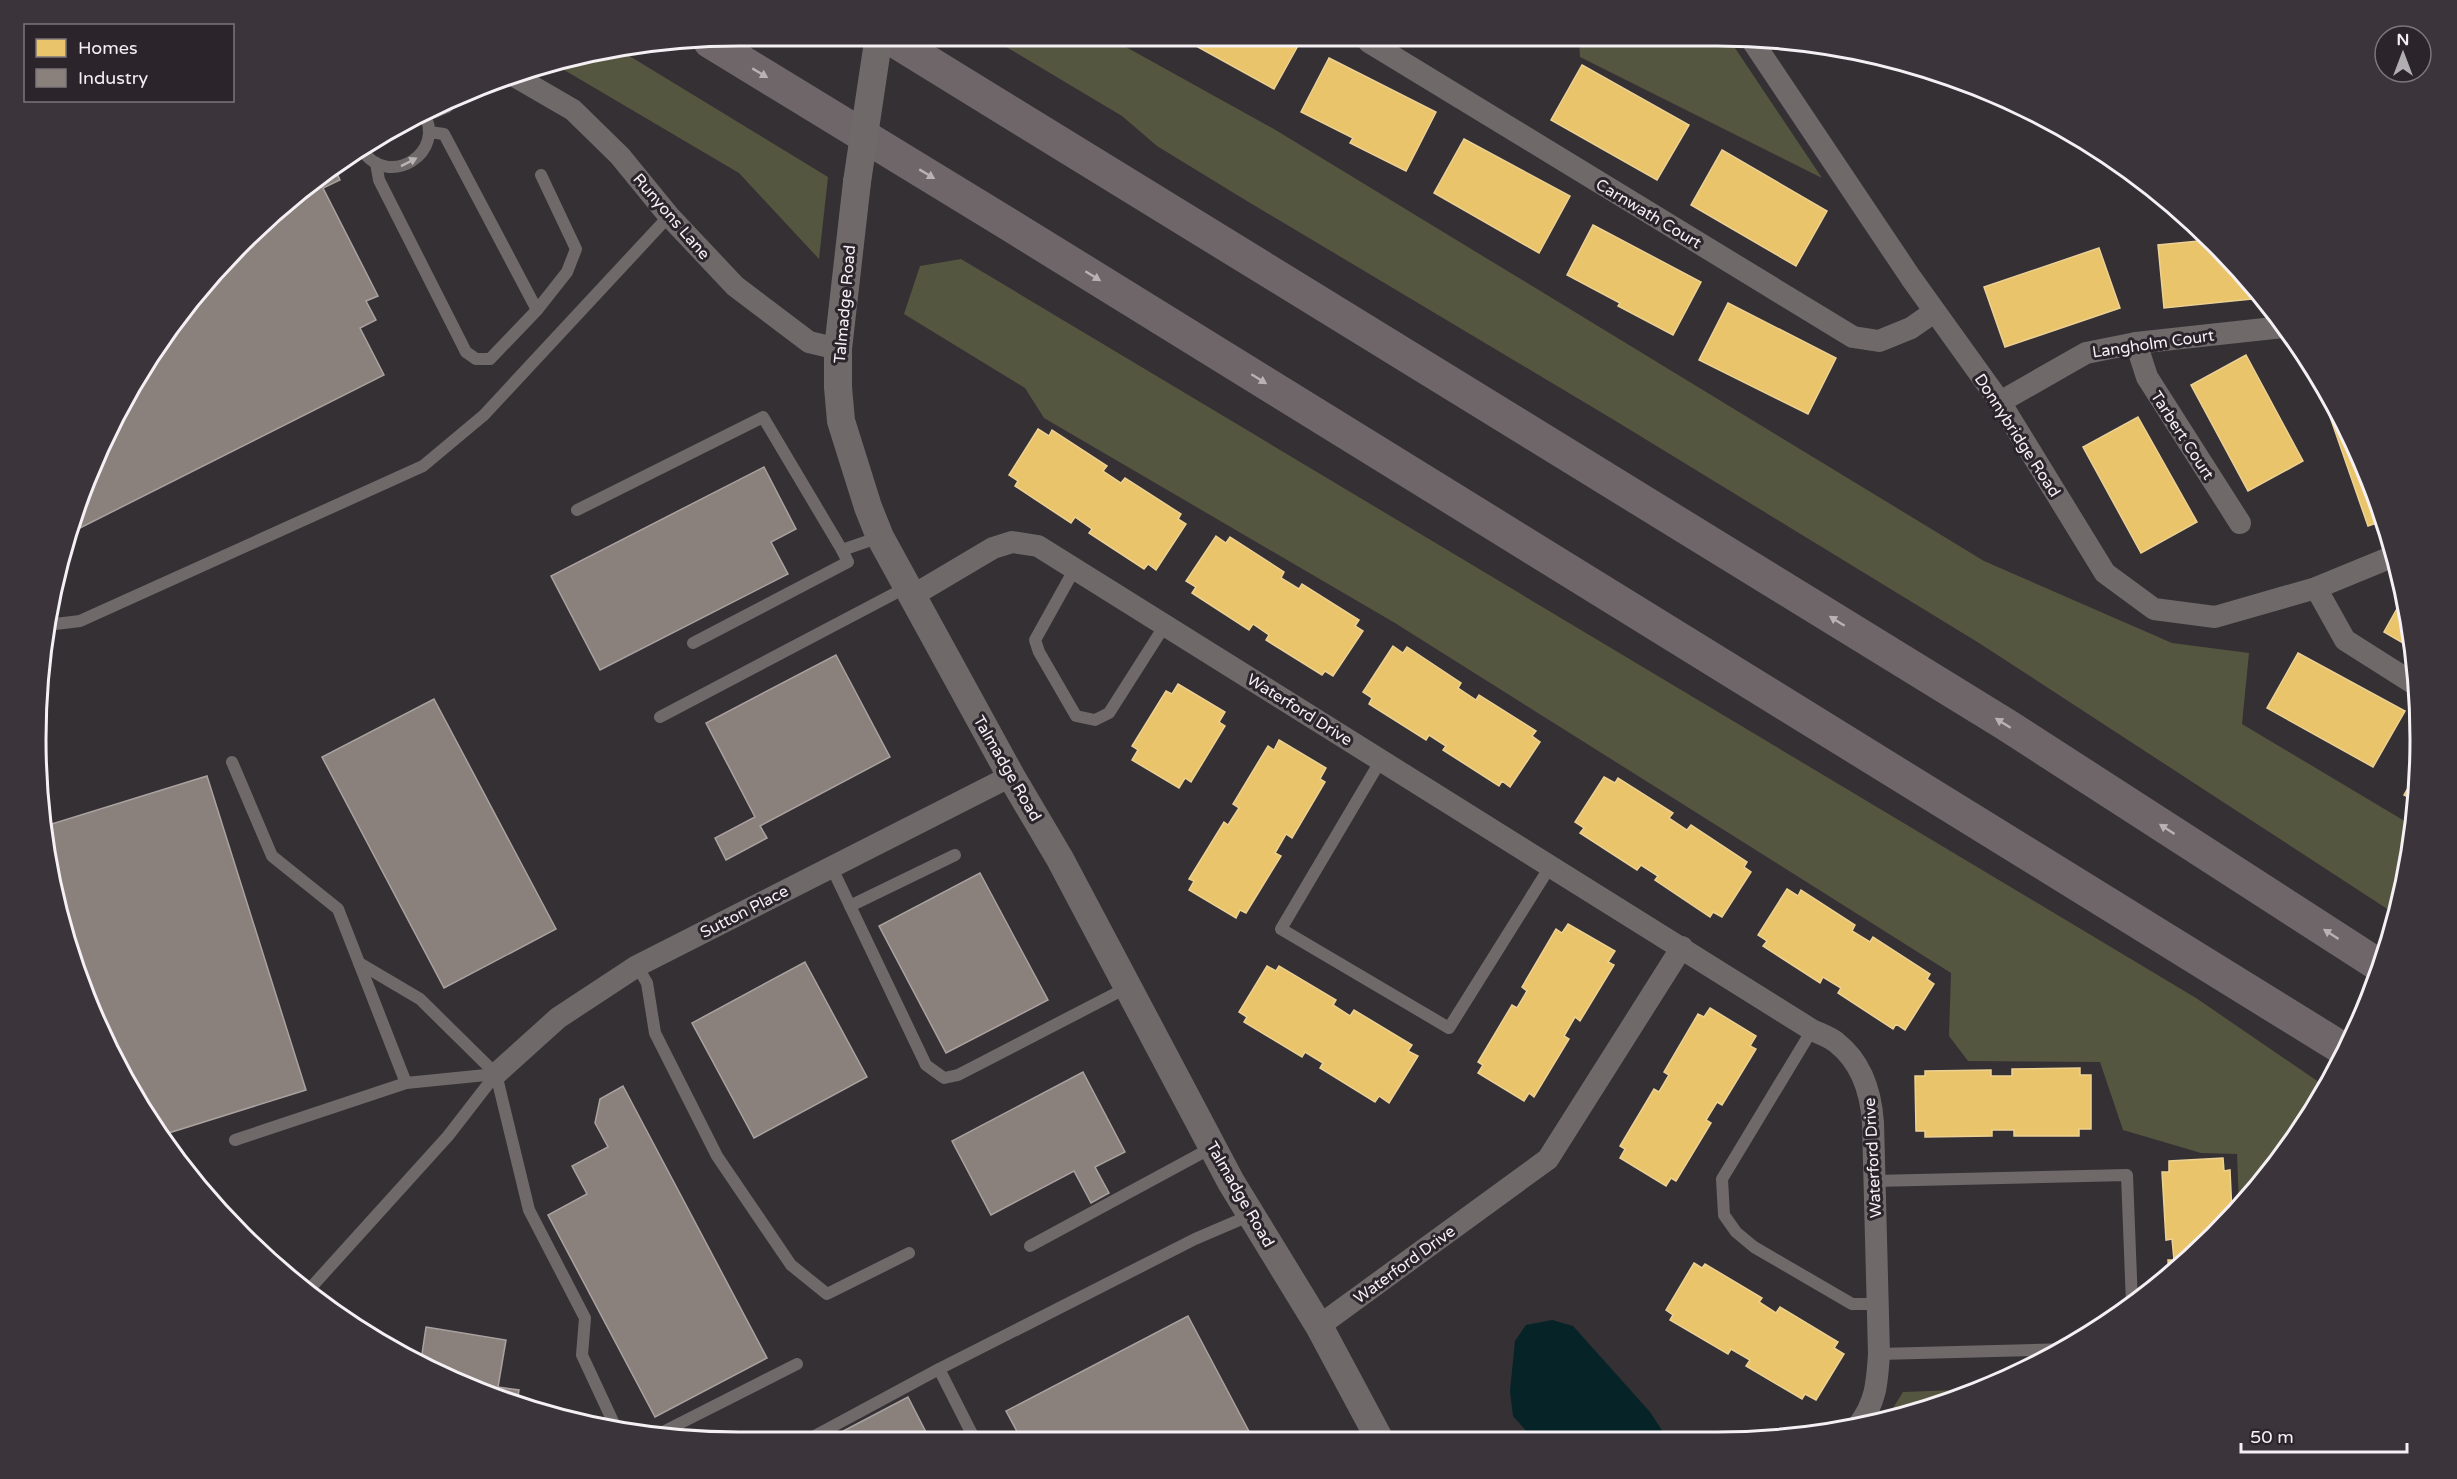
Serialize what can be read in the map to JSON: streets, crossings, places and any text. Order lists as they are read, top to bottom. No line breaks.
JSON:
{"streets":{"street":["Carnwath Court","Runyons Lane","Talmadge Road","Langholm Court","Donnybridge Road","Tarbert Court","Waterford Drive","Sutton Place"]},"crossings":[["Carnwath Court","Donnybridge Road"],["Runyons Lane","Talmadge Road"],["Talmadge Road","Waterford Drive"],["Talmadge Road","Sutton Place"],["Langholm Court","Donnybridge Road"],["Langholm Court","Tarbert Court"]],"legend":["Homes","Industry"],"scale_bar":"50 m","north":"top"}
